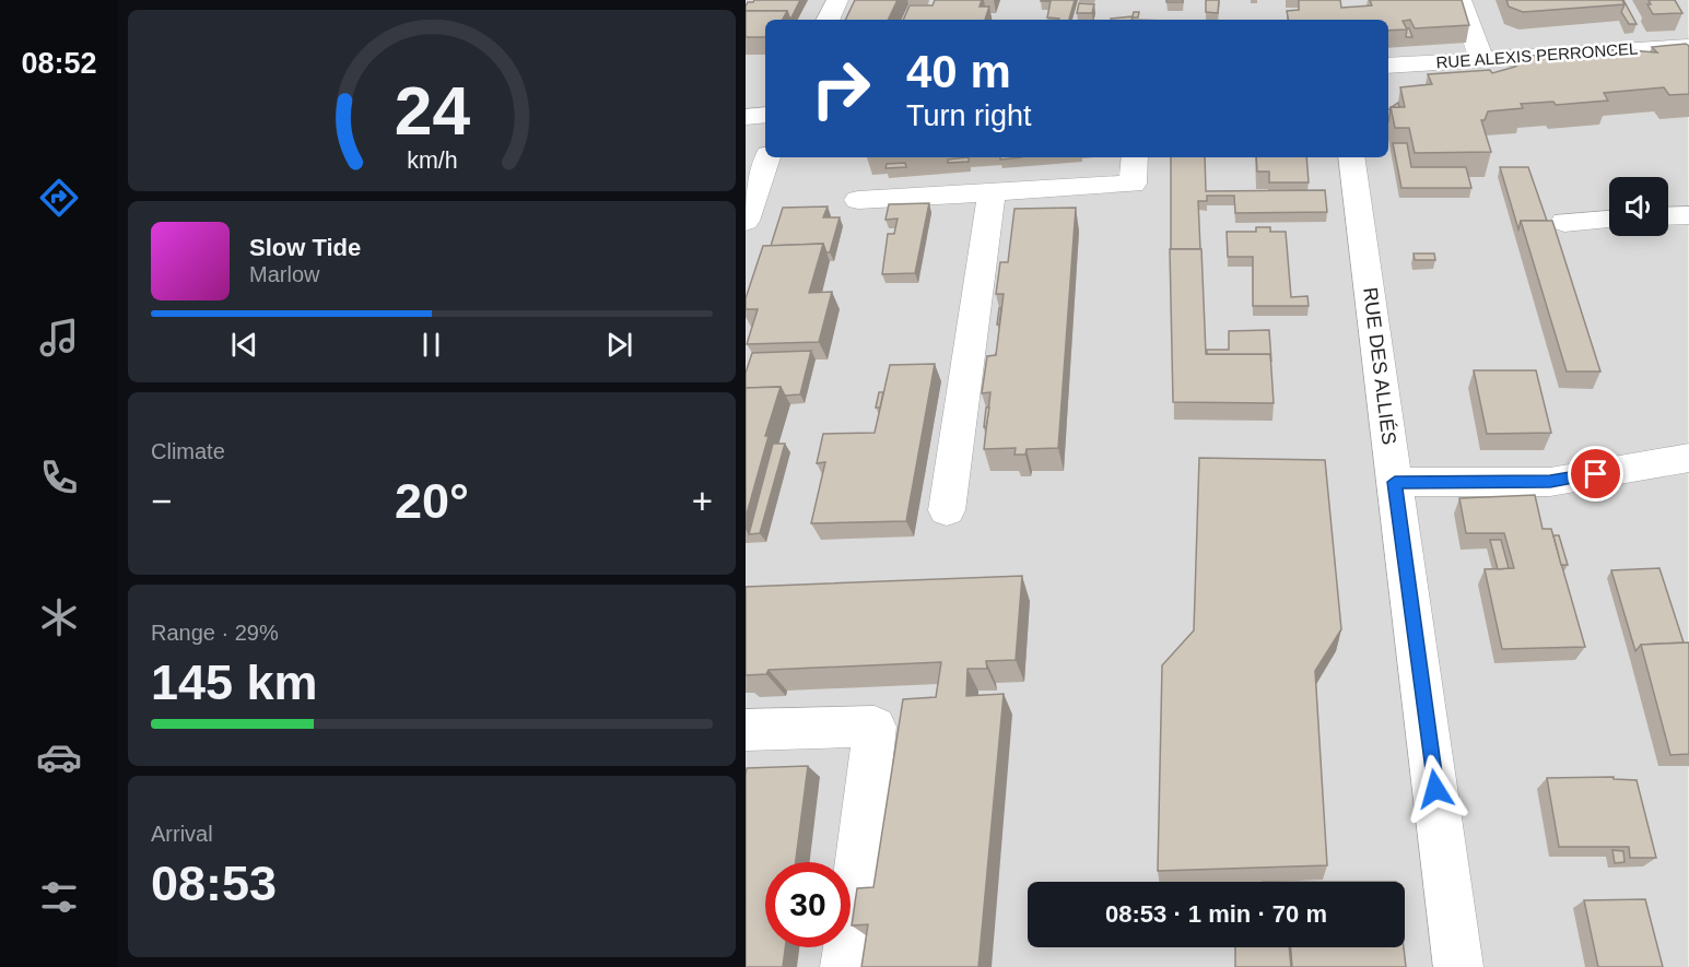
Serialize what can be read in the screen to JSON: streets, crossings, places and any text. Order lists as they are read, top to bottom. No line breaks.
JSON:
{"streets":{"street":["RUE ALEXIS PERRONCEL","RUE DES ALLIÉS"]},"page":{"tabs":"08:52","turn":["40 m","Turn right"],"song":["Slow Tide","Marlow"],"tile":["Climate",["Range · 29%","145 km"],["Arrival","08:53"]],"heat":["−","20°","+"],"limit":"30","trip":"08:53 · 1 min · 70 m","gauge":["24","km/h"]}}
